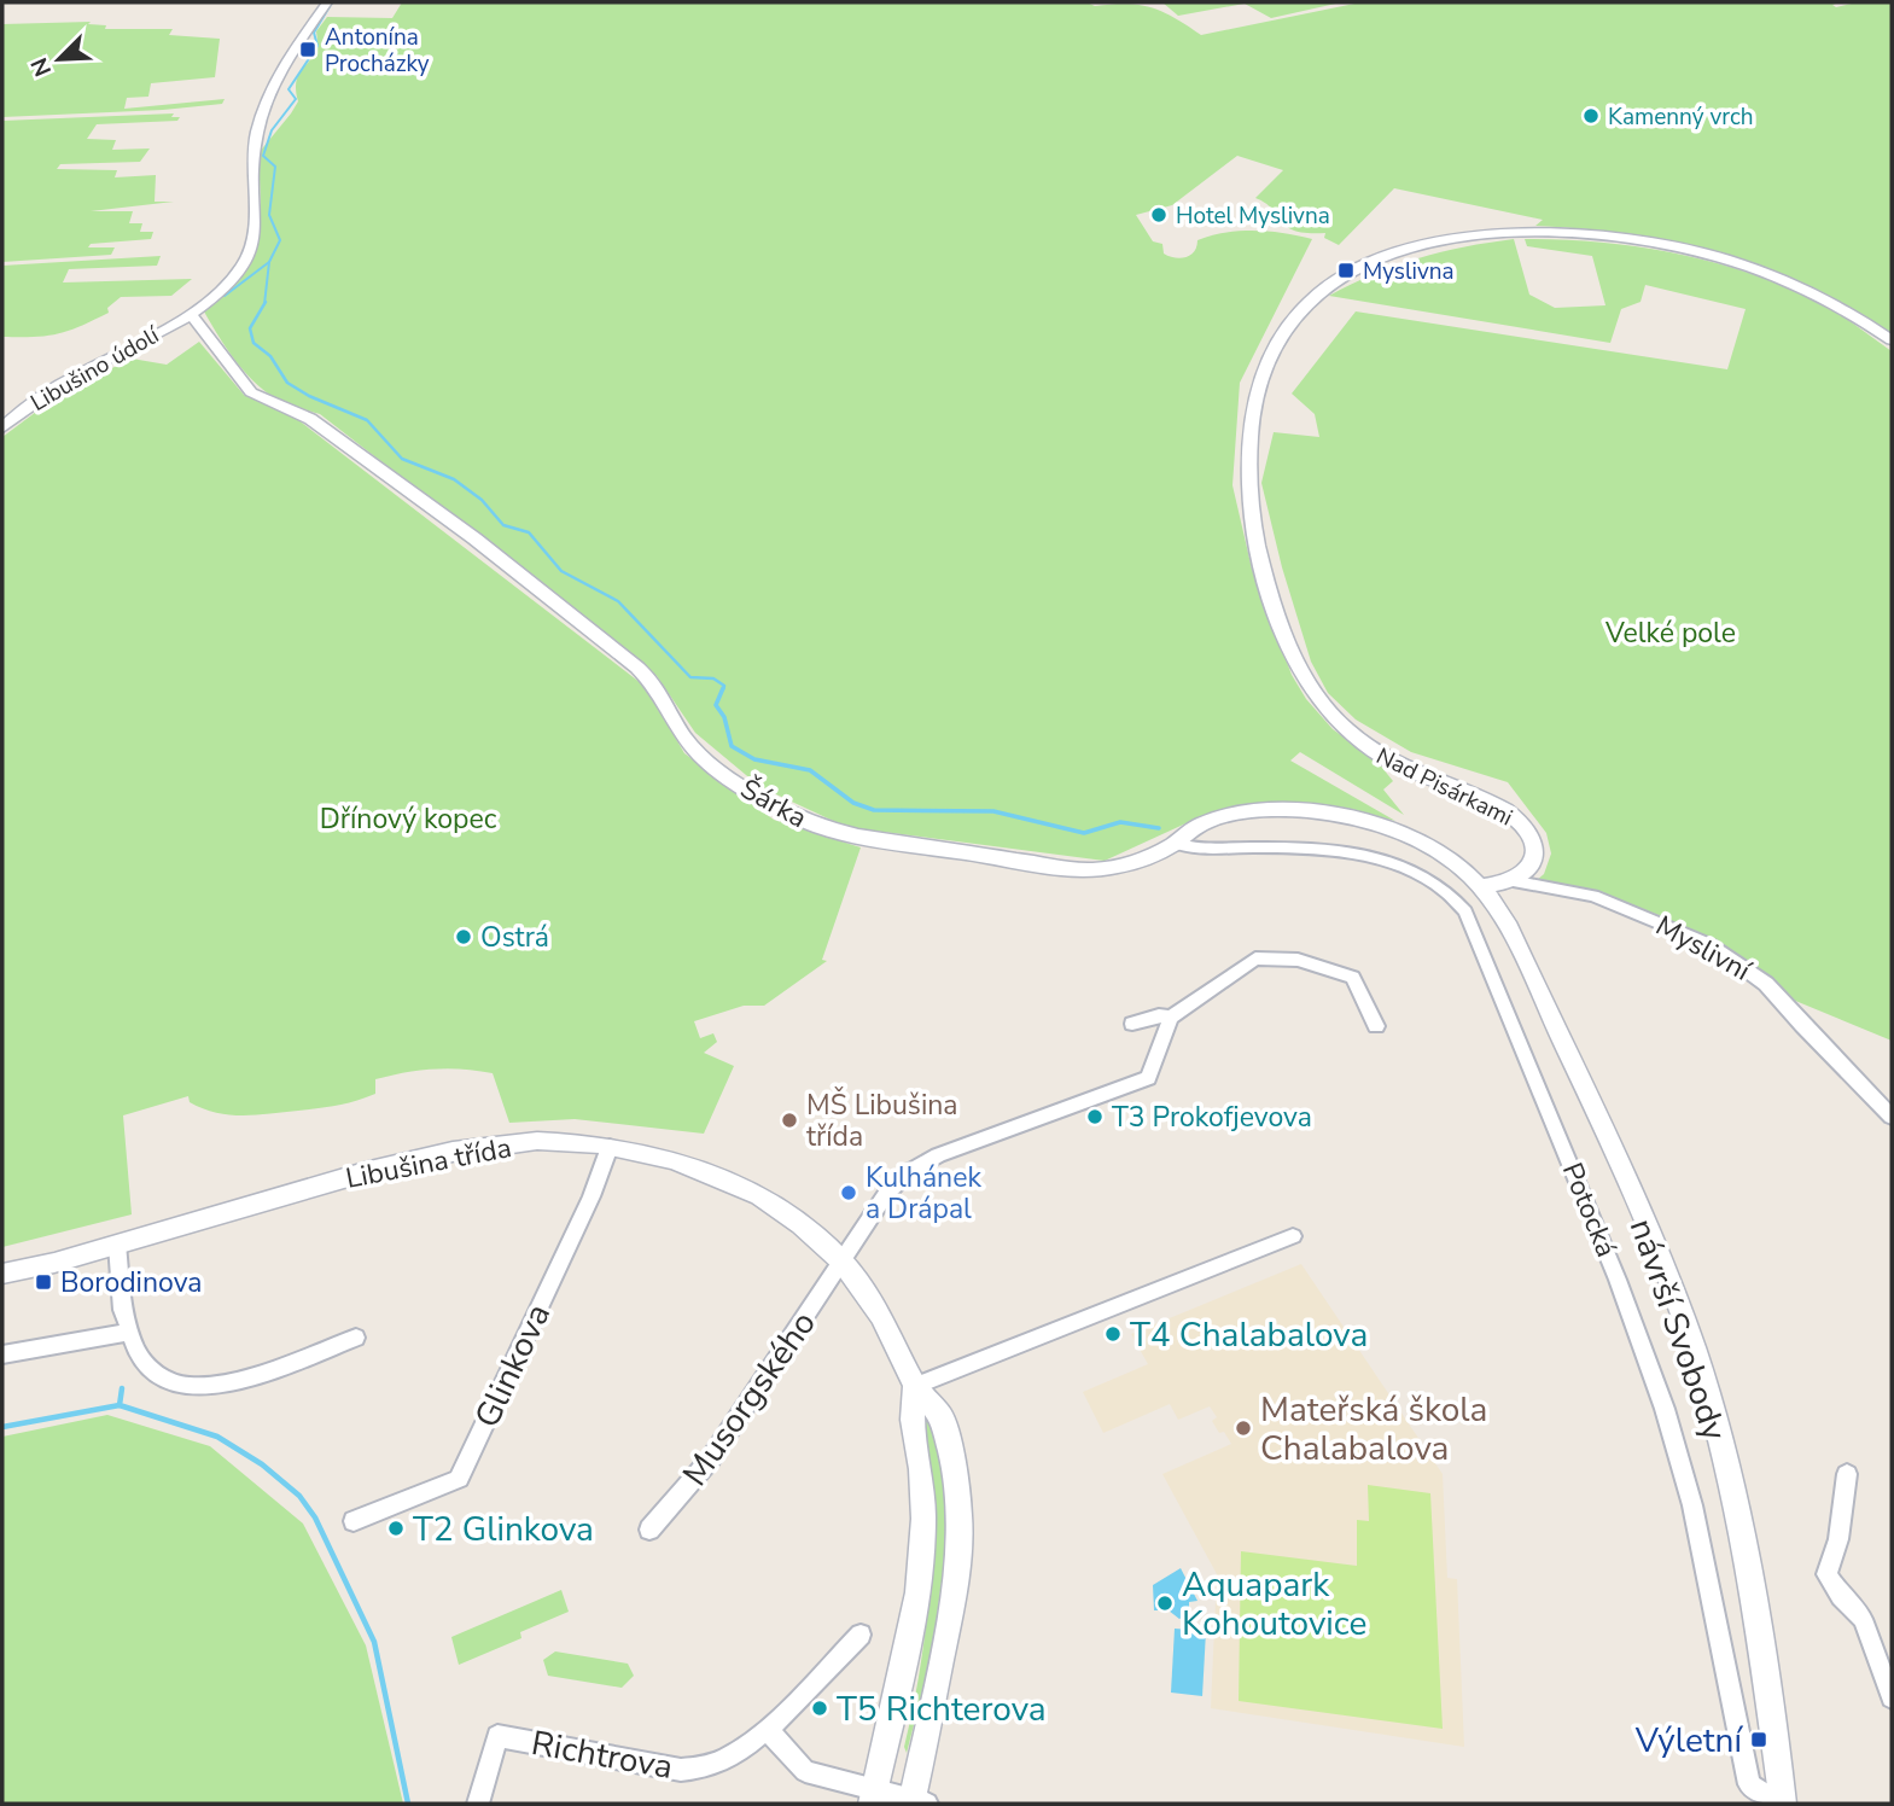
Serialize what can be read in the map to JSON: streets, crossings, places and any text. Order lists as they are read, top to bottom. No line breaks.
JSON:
{"streets":{"street":["Libušino údolí","Nad Pisárkami","Šárka","Myslivní","Libušina třída","Potocká","návrší Svobody","Glinkova","Musorgského","Richtrova"]},"crossings":[["Libušino údolí","Šárka"],["Nad Pisárkami","Myslivní"],["Šárka","Potocká"],["Šárka","návrší Svobody"],["Libušina třída","Glinkova"],["Libušina třída","Musorgského"],["Potocká","návrší Svobody"]],"parks":["Velké pole","Dřínový kopec"],"places":{"transit":["Antonína Procházky","Myslivna","Borodinova","Výletní"],"other":["Kamenný vrch","Hotel Myslivna","Ostrá","T3 Prokofjevova","MŠ Libušina třída","Kulhánek a Drápal","T4 Chalabalova","Mateřská škola Chalabalova","T2 Glinkova","Aquapark Kohoutovice","T5 Richterova"]},"north":"bottom left"}
